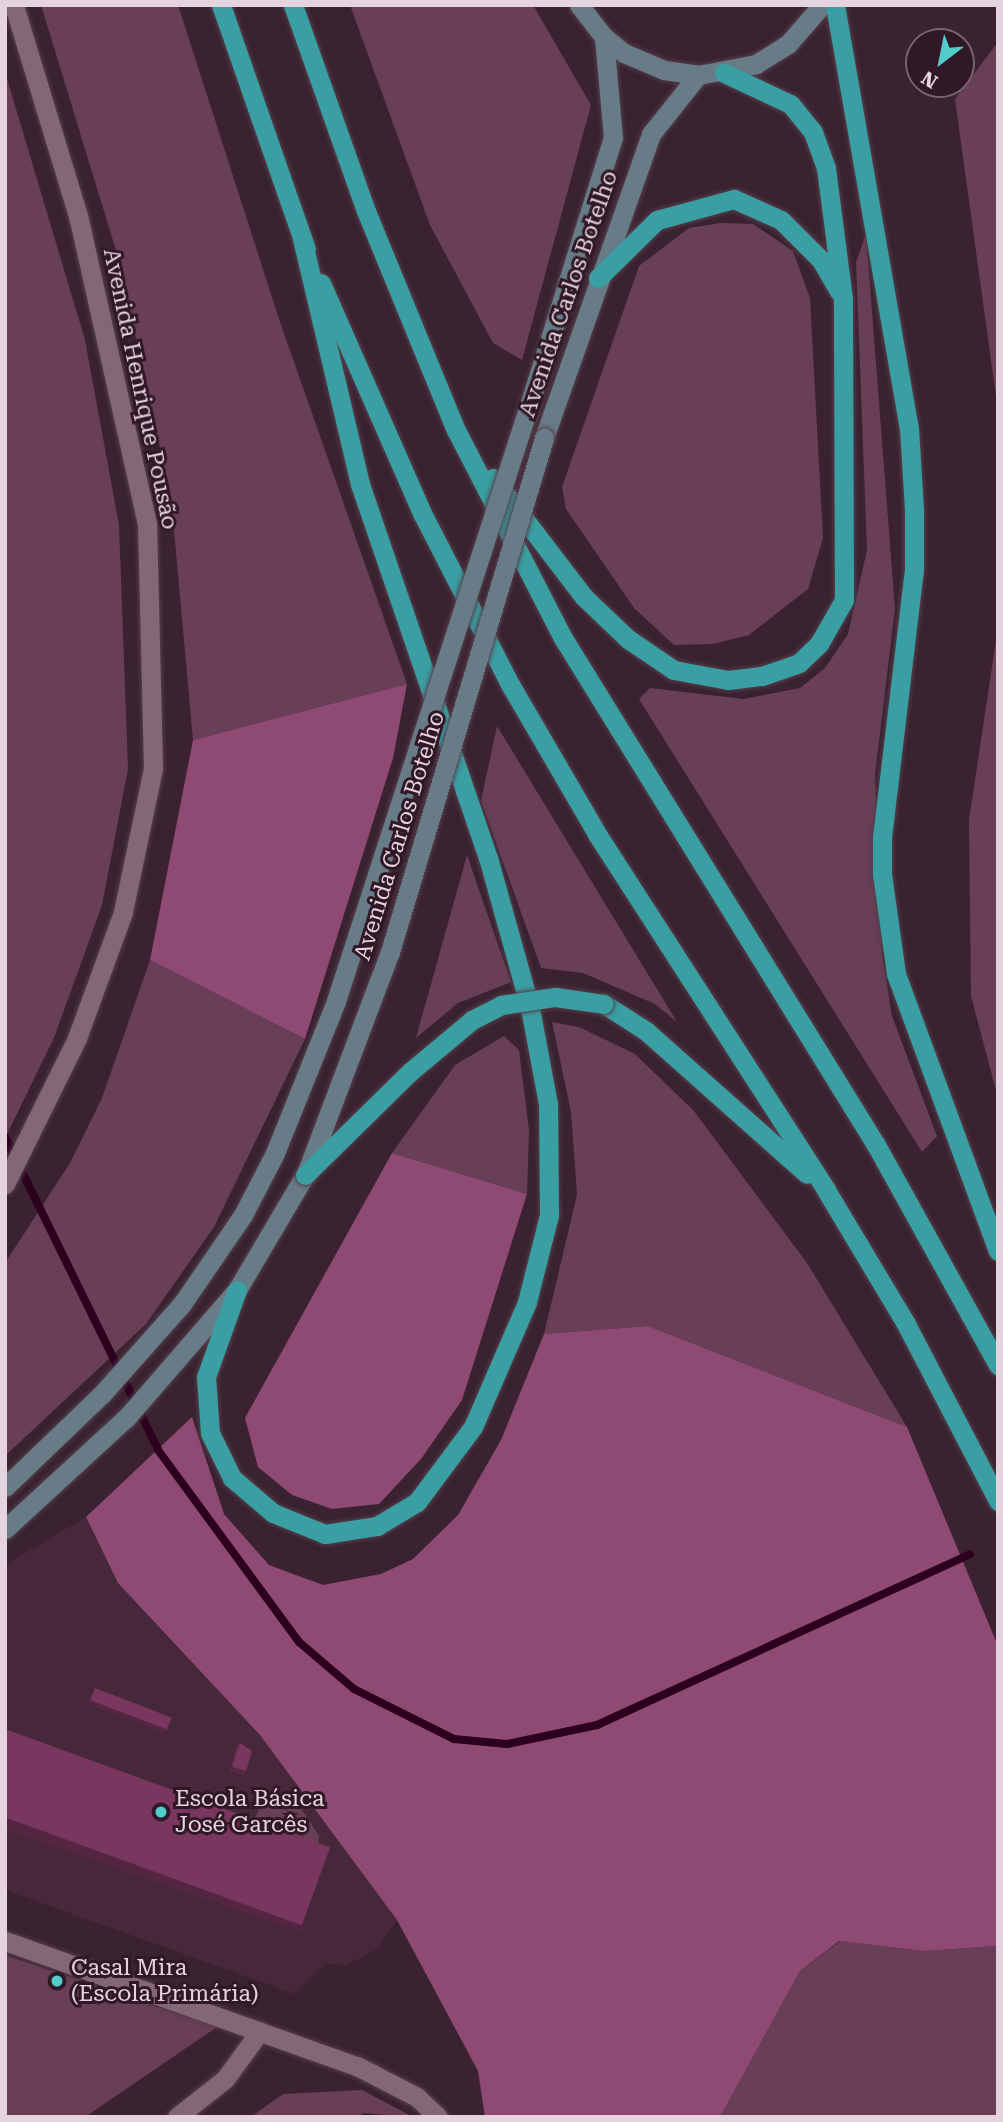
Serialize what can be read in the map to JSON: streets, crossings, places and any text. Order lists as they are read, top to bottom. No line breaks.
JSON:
{"streets":{"main road":["Avenida Carlos Botelho"],"street":["Avenida Henrique Pousão"]},"places":["Escola Básica José Garcês","Casal Mira (Escola Primária)"],"north":"bottom left"}
